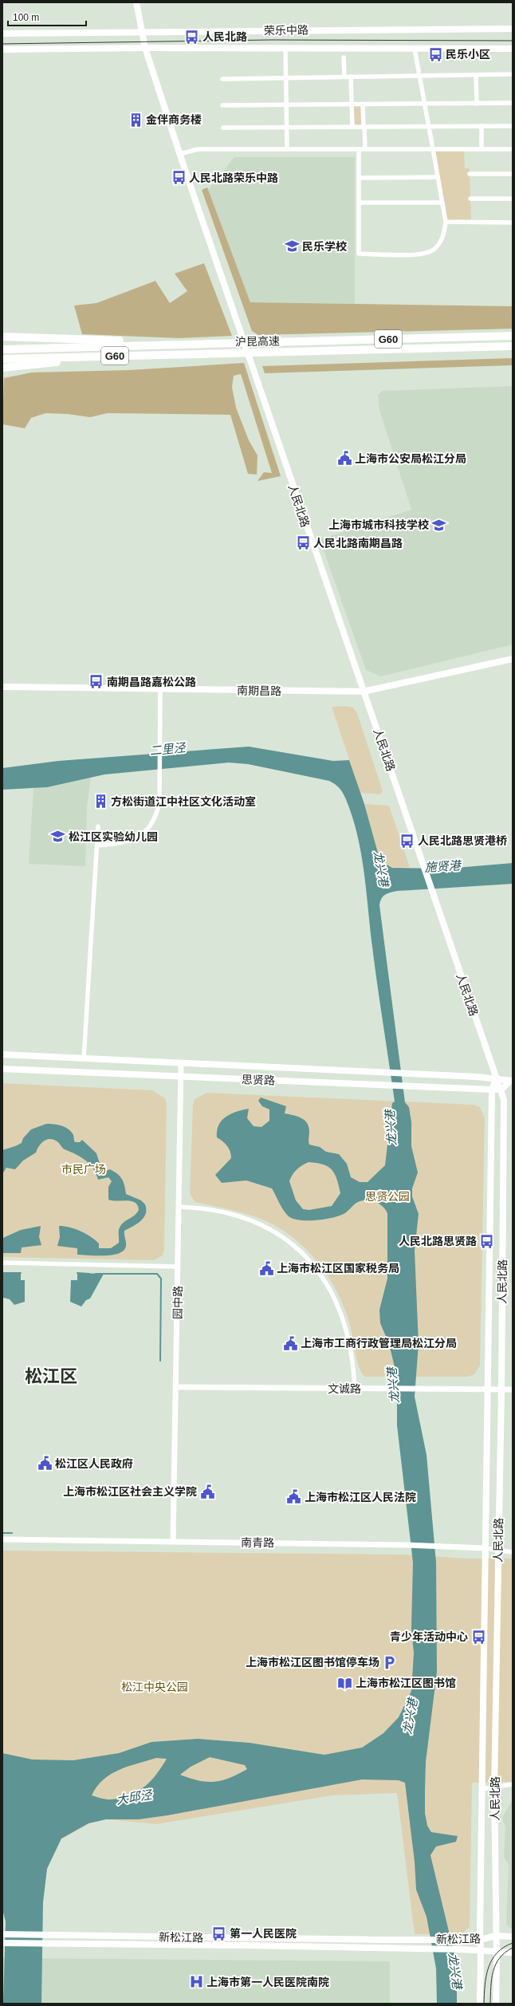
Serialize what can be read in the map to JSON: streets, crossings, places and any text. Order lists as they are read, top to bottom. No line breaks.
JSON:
{"streets":{"highway":["G60","沪昆高速"],"main road":["荣乐中路","人民北路","南期昌路","思贤路","新松江路"],"street":["园中路","文诚路","南青路"]},"crossings":[["荣乐中路","人民北路"],["人民北路","南期昌路"],["人民北路","思贤路"],["人民北路","文诚路"],["人民北路","南青路"],["人民北路","新松江路"],["思贤路","园中路"],["园中路","文诚路"],["园中路","南青路"]],"districts":["松江区"],"water":["二里泾","施贤港","龙兴港","大邱泾"],"parks":["市民广场","思贤公园","松江中央公园"],"places":{"bus stop":["人民北路","民乐小区","人民北路荣乐中路","人民北路南期昌路","南期昌路嘉松公路","人民北路思贤港桥","人民北路思贤路","青少年活动中心","第一人民医院"],"building":["金伴商务楼","方松街道江中社区文化活动室"],"school or university":["民乐学校","上海市城市科技学校","松江区实验幼儿园"],"public building":["上海市公安局松江分局","上海市松江区国家税务局","上海市工商行政管理局松江分局","松江区人民政府","上海市松江区社会主义学院","上海市松江区人民法院"],"parking":["上海市松江区图书馆停车场"],"library":["上海市松江区图书馆"],"hospital":["上海市第一人民医院南院"]},"scale_bar":"100 m"}
